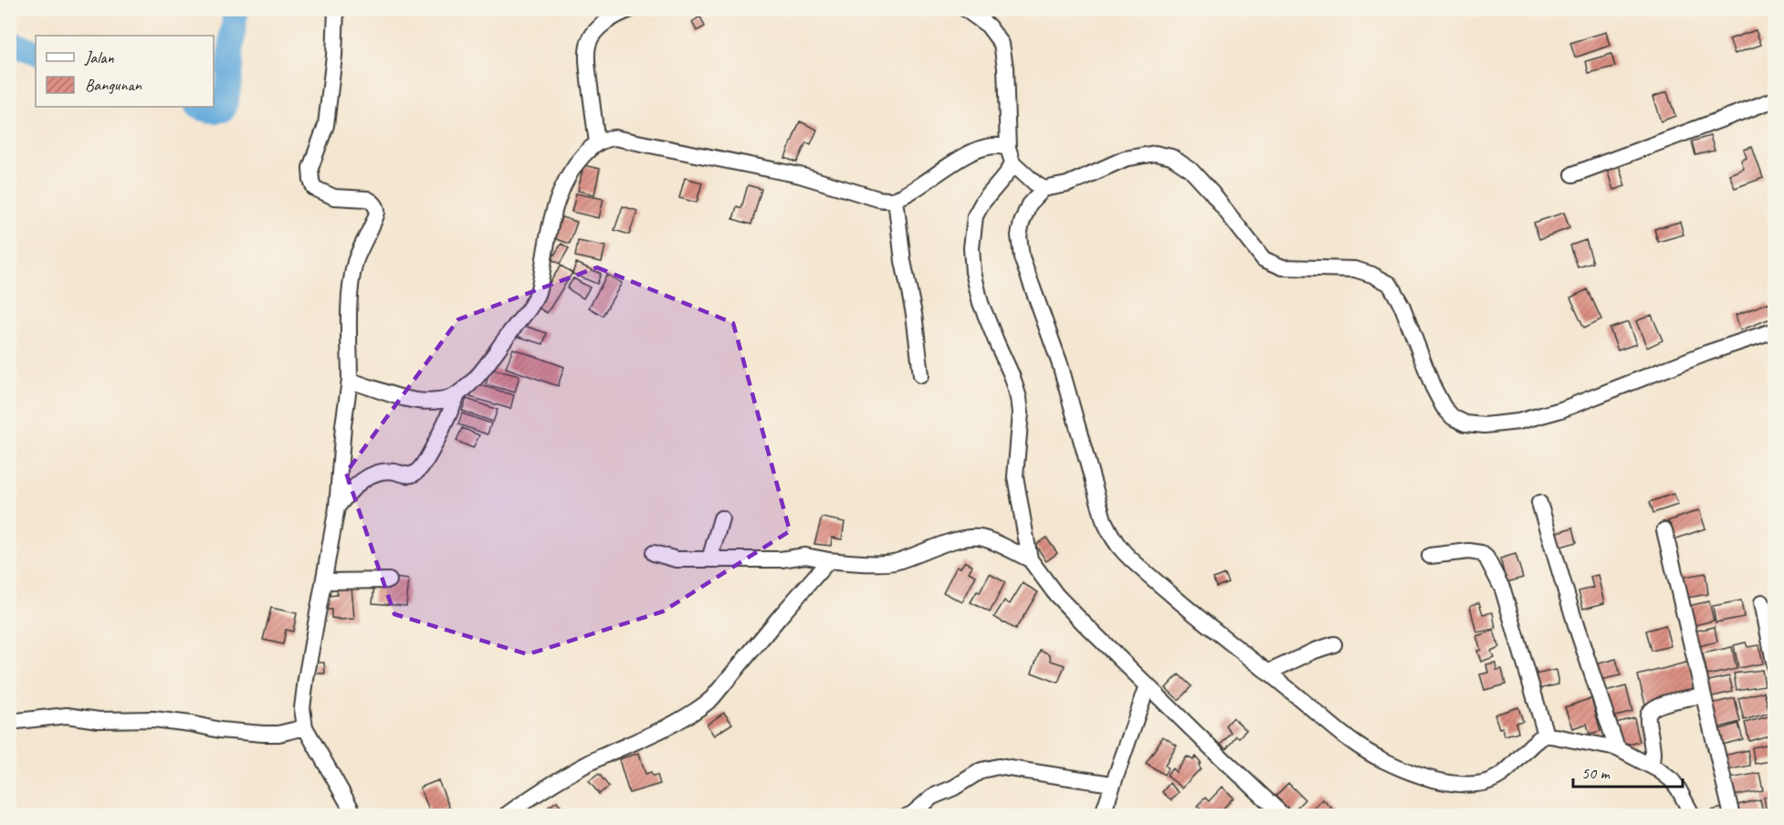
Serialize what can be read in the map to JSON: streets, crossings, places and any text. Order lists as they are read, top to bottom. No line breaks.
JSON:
{"legend":["Jalan","Bangunan"],"scale_bar":"50 m"}
